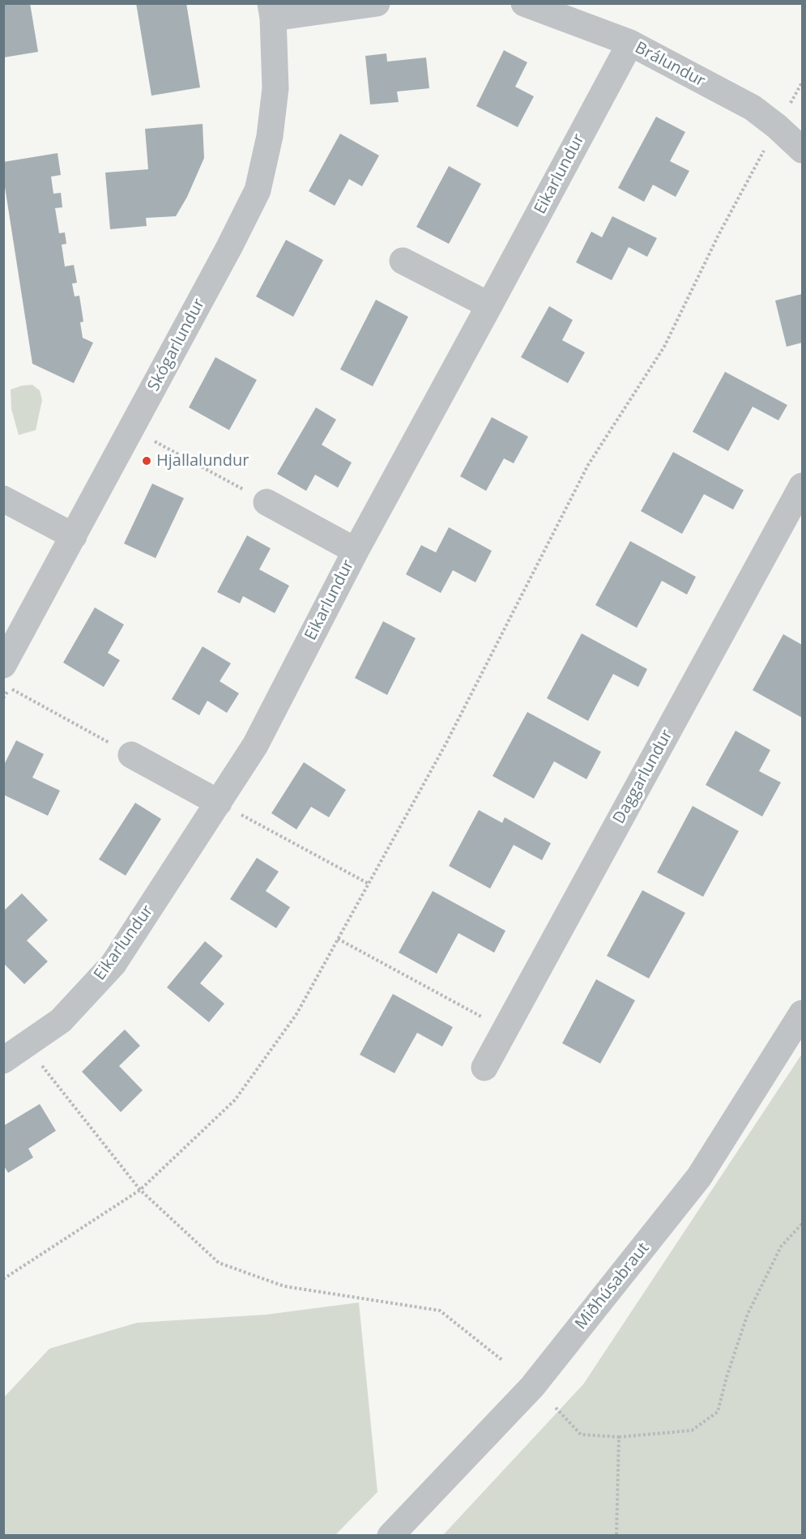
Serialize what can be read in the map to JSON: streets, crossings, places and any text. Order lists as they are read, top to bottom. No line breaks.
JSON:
{"streets":{"street":["Brálundur","Eikarlundur","Skógarlundur","Daggarlundur","Miðhúsabraut"]},"crossings":[["Brálundur","Eikarlundur"]],"places":["Hjallalundur"]}
